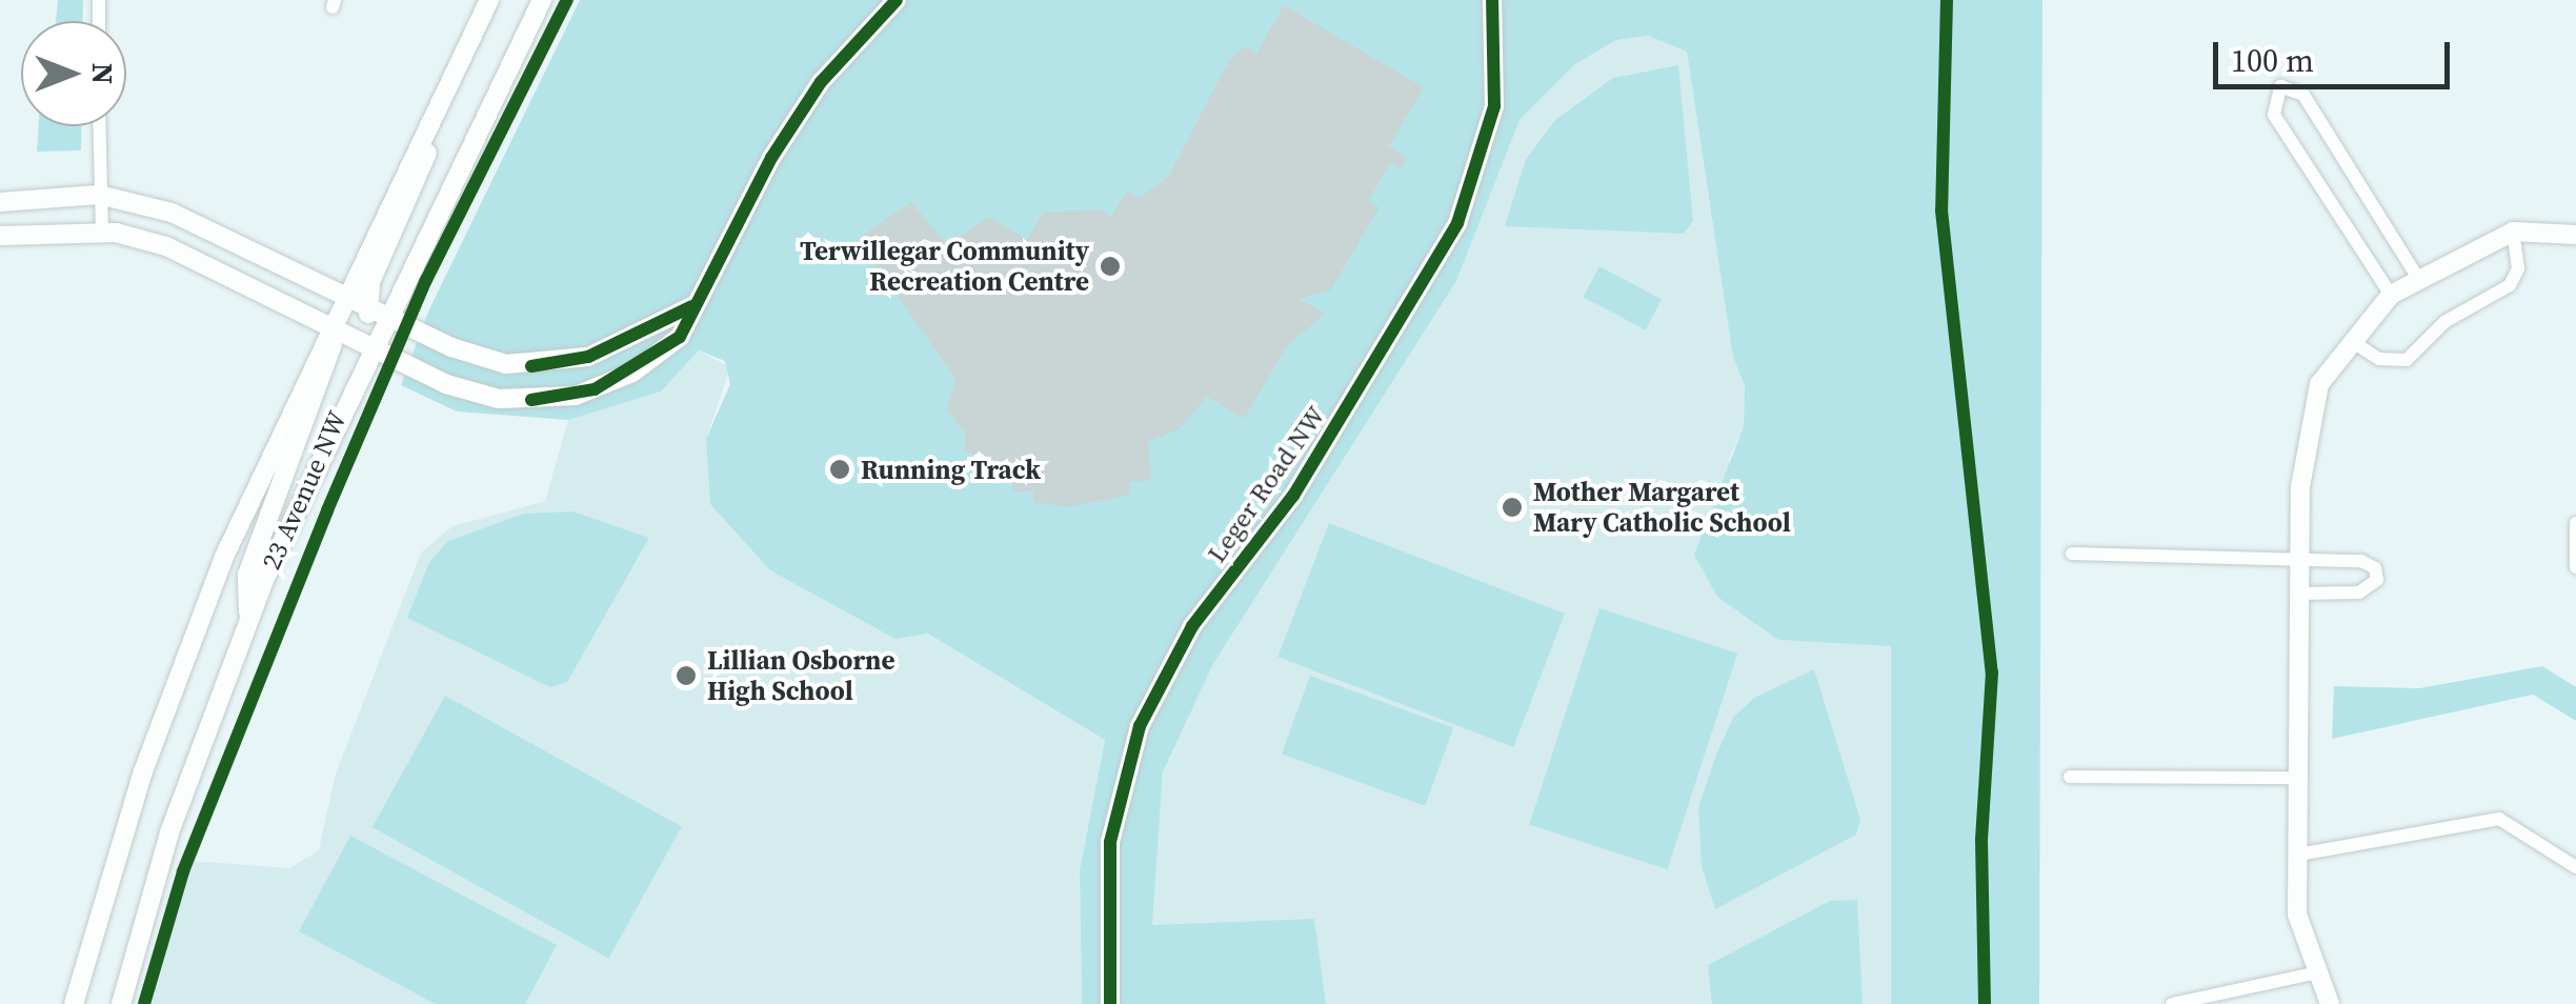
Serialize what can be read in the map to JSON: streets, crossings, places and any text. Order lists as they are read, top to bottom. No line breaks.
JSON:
{"streets":{"street":["Leger Road NW","23 Avenue NW"]},"places":["Terwillegar Community Recreation Centre","Running Track","Mother Margaret Mary Catholic School","Lillian Osborne High School"],"scale_bar":"100 m","north":"right"}
